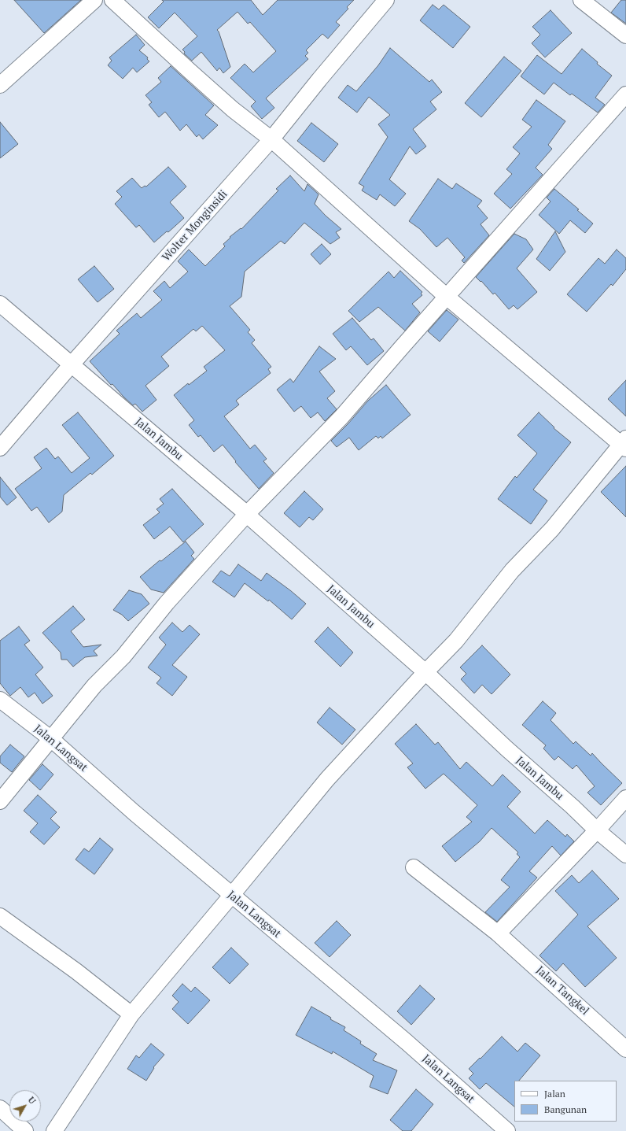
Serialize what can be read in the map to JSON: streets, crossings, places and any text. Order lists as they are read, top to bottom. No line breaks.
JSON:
{"streets":{"street":["Wolter Monginsidi","Jalan Jambu","Jalan Langsat","Jalan Tangkel"]},"crossings":[["Wolter Monginsidi","Jalan Jambu"]],"legend":["Jalan","Bangunan"],"north":"top right"}
